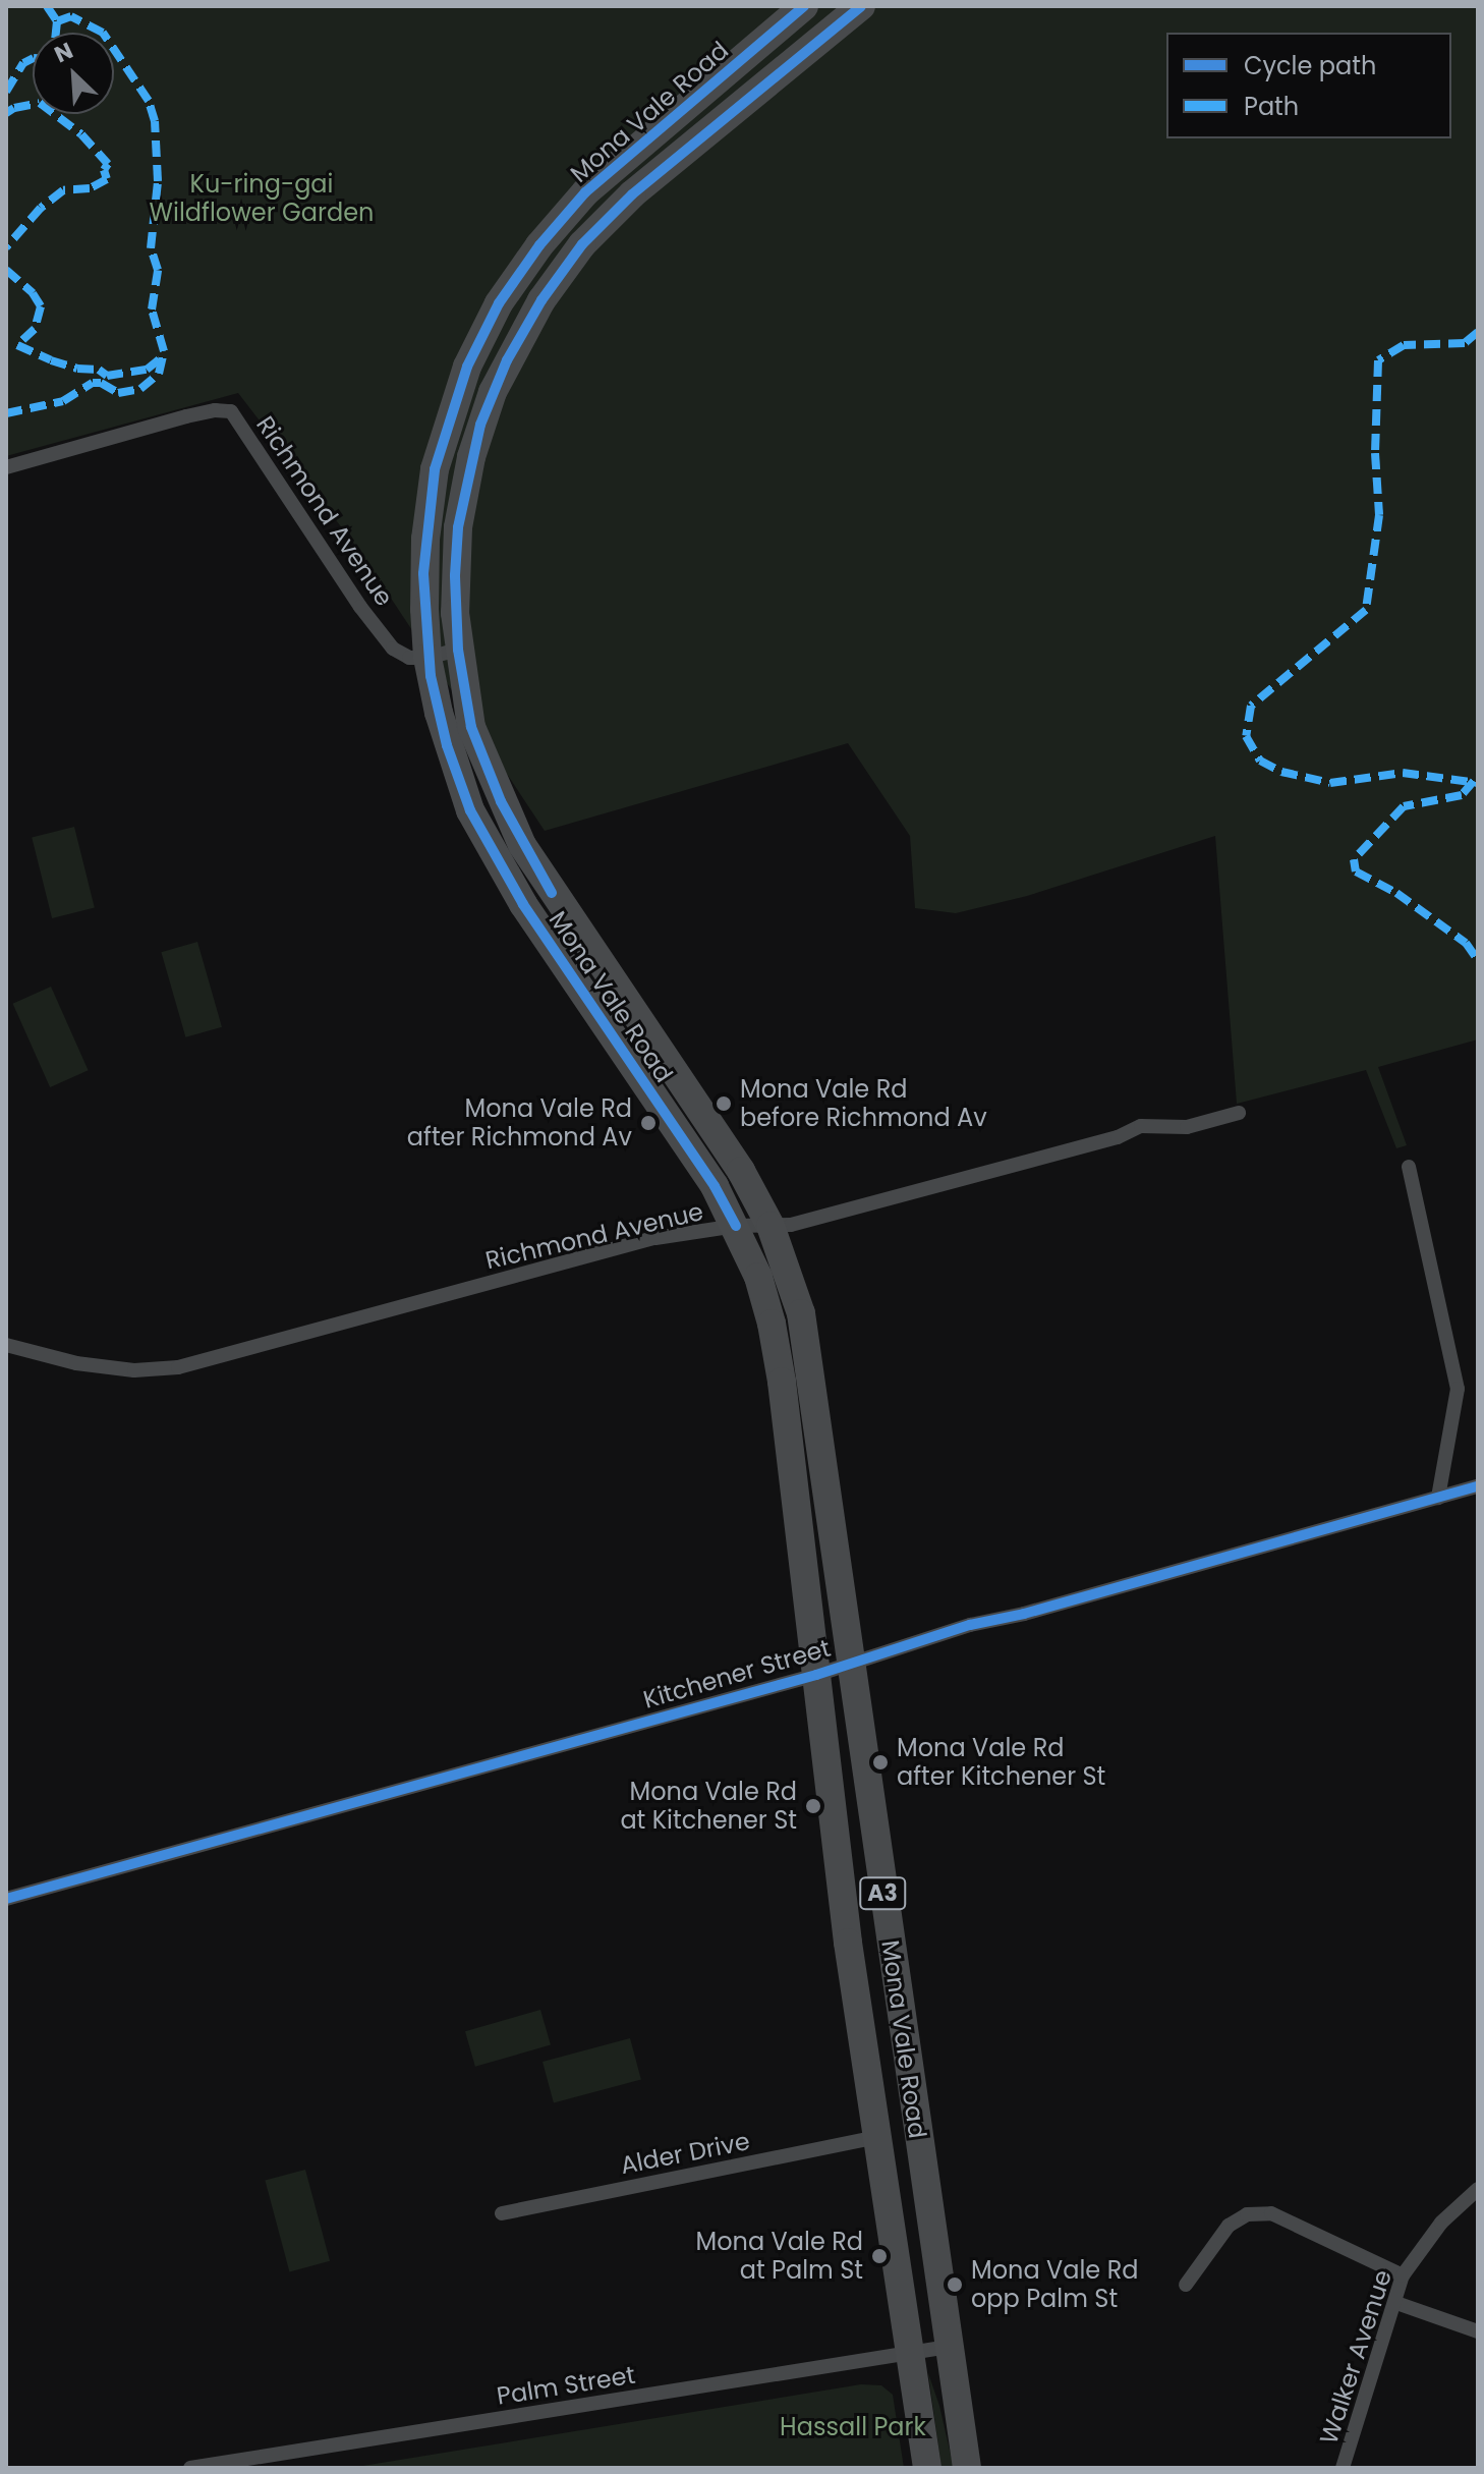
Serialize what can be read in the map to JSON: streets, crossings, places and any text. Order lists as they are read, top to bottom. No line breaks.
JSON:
{"streets":{"highway":["Mona Vale Road","A3"],"street":["Richmond Avenue","Kitchener Street","Alder Drive","Walker Avenue","Palm Street"]},"crossings":[["Mona Vale Road","Richmond Avenue"],["Mona Vale Road","Kitchener Street"],["Mona Vale Road","Alder Drive"],["Mona Vale Road","Palm Street"]],"parks":["Ku-ring-gai Wildflower Garden","Hassall Park"],"places":["Mona Vale Rd before Richmond Av","Mona Vale Rd after Richmond Av","Mona Vale Rd after Kitchener St","Mona Vale Rd at Kitchener St","Mona Vale Rd at Palm St","Mona Vale Rd opp Palm St"],"legend":["Cycle path","Path"],"north":"top left"}
